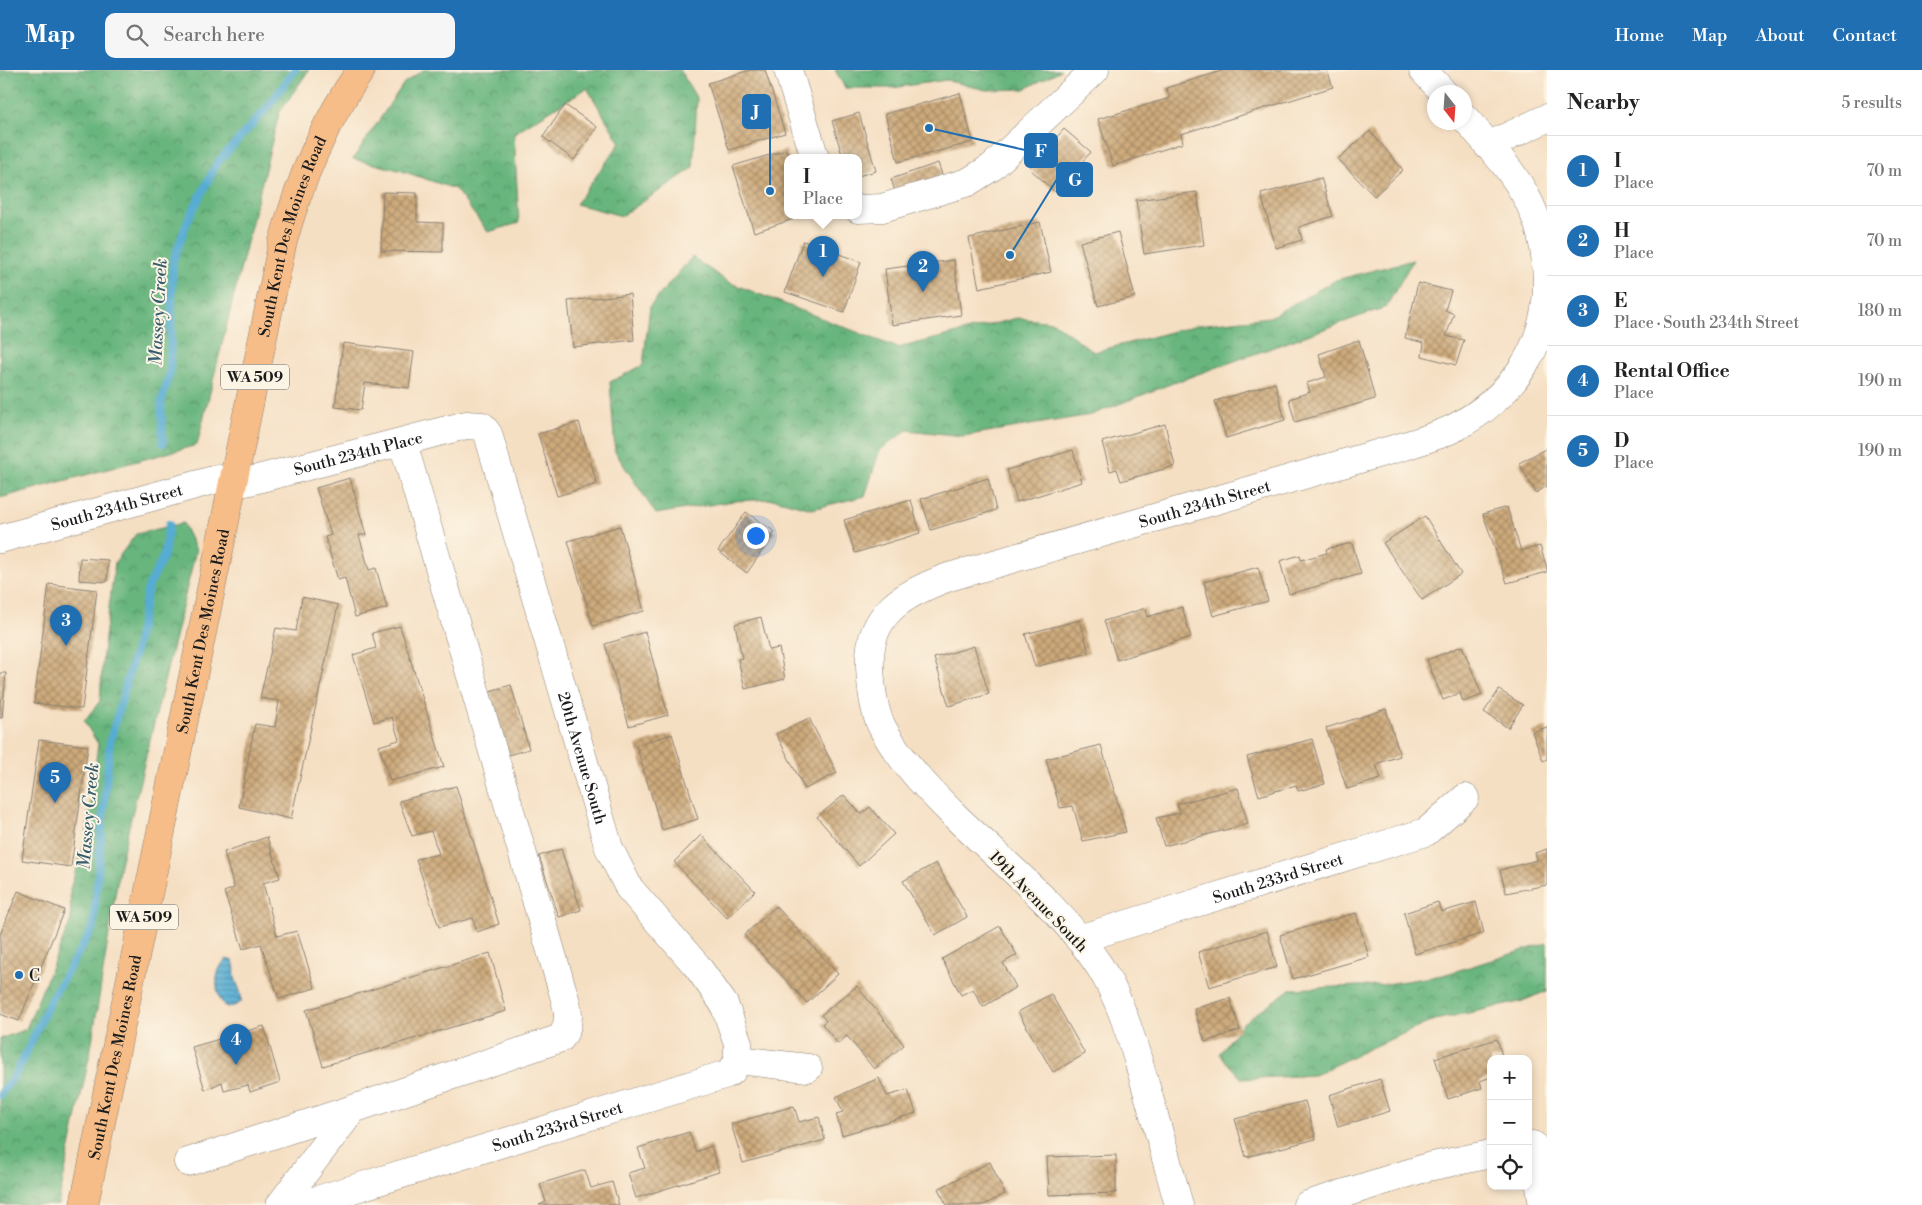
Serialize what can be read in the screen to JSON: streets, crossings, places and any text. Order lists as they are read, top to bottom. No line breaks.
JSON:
{"streets":{"main road":["South Kent Des Moines Road","WA 509"],"street":["South 234th Place","South 234th Street","20th Avenue South","South 233rd Street","19th Avenue South"]},"crossings":[["South Kent Des Moines Road","South 234th Place"],["South Kent Des Moines Road","South 234th Street"],["South 234th Place","South 234th Street"],["South 234th Place","20th Avenue South"],["South 234th Street","19th Avenue South"],["20th Avenue South","South 233rd Street"],["South 233rd Street","19th Avenue South"]],"water":["Massey Creek"],"places":["F","J","G","C"],"north":"bottom","page":{"header":"Map","search":"Search here","nav":["Home","Map","About","Contact"],"heading":["Nearby","5 results"],"list":[{"mark":"1","name":"I","note":"Place","value":"70 m"},{"mark":"2","name":"H","note":"Place","value":"70 m"},{"mark":"3","name":"E","note":"Place · South 234th Street","value":"180 m"},{"mark":"4","name":"Rental Office","note":"Place","value":"190 m"},{"mark":"5","name":"D","note":"Place","value":"190 m"}],"popup":["I","Place"],"pins":["1","2","3","5","4"],"map_buttons":["+","−"]}}
